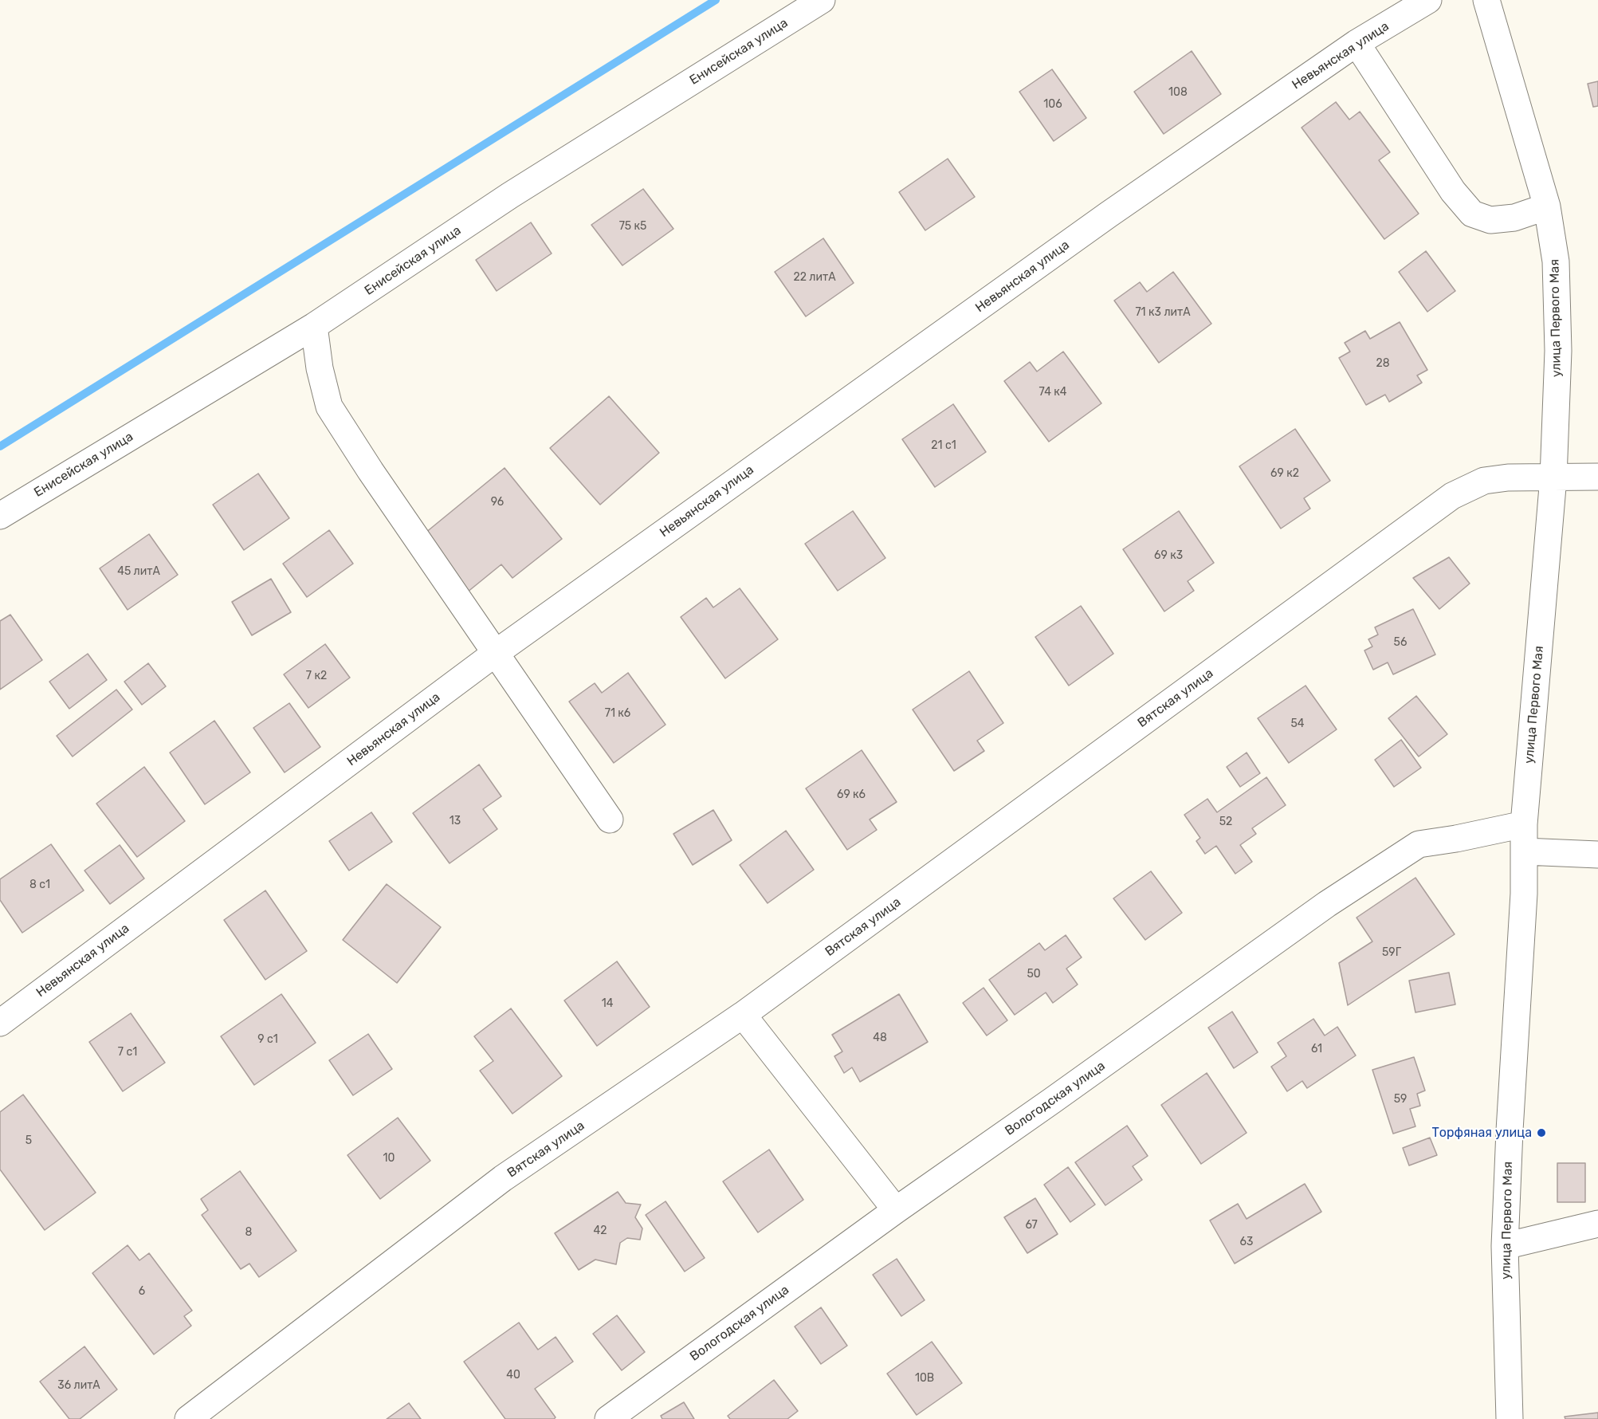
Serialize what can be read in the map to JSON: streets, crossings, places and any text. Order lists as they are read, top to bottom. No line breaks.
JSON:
{"streets":{"street":["Енисейская улица","Невьянская улица","улица Первого Мая","Вятская улица","Вологодская улица"]},"crossings":[["улица Первого Мая","Вятская улица"],["улица Первого Мая","Вологодская улица"]],"places":["Торфяная улица"],"house_numbers":["108","106","75 к5","22 литА","71 к3 литА","28","74 к4","21 с1","69 к2","96","69 к3","45 литА","56","7 к2","71 к6","54","69 к6","13","52","8 с1","59Г","50","14","48","9 с1","61","7 с1","59","5","10","67","42","8","63","6","40","10В","36 литА"]}
